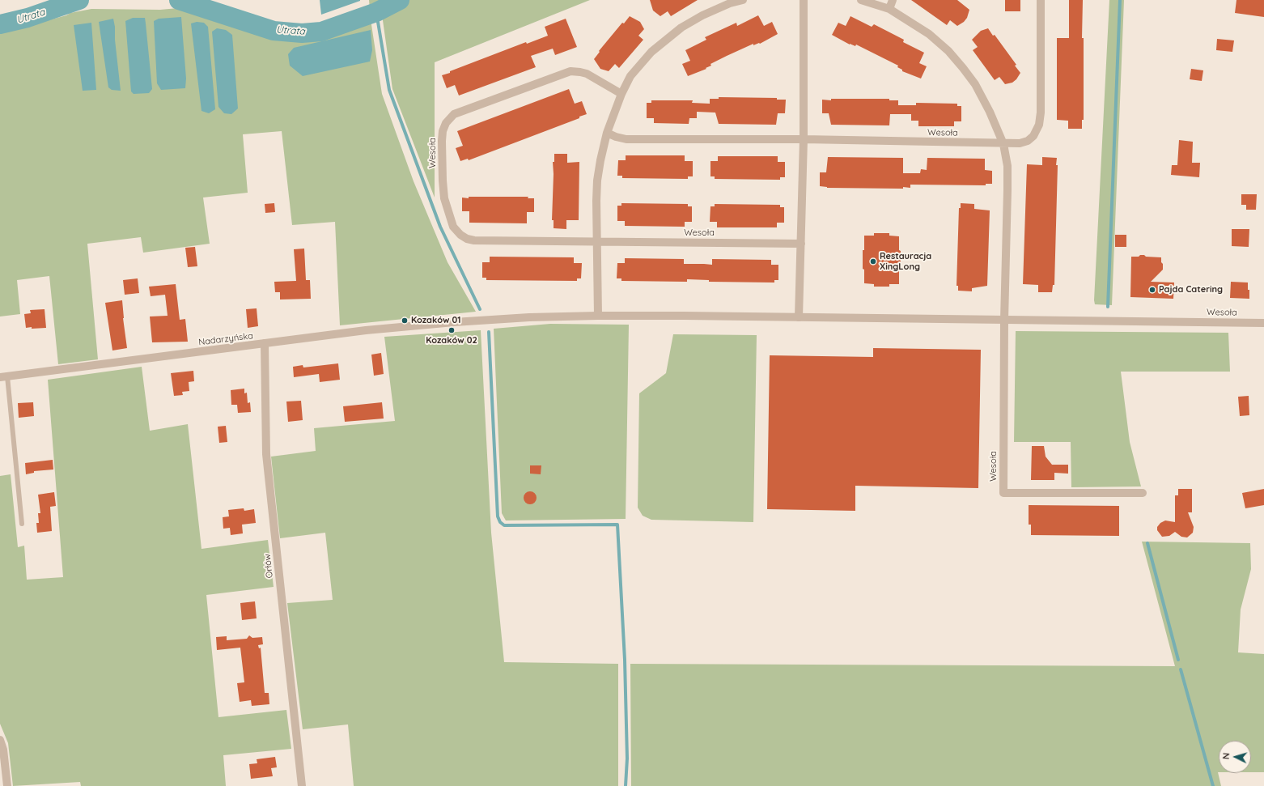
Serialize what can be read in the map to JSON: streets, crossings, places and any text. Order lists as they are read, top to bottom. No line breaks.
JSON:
{"streets":{"street":["Wesoła","Nadarzyńska","Orłów"]},"crossings":[["Wesoła","Nadarzyńska"],["Nadarzyńska","Orłów"]],"water":["Utrata"],"places":["Restauracja XingLong","Pajda Catering","Kozaków 01","Kozaków 02"],"north":"left"}
